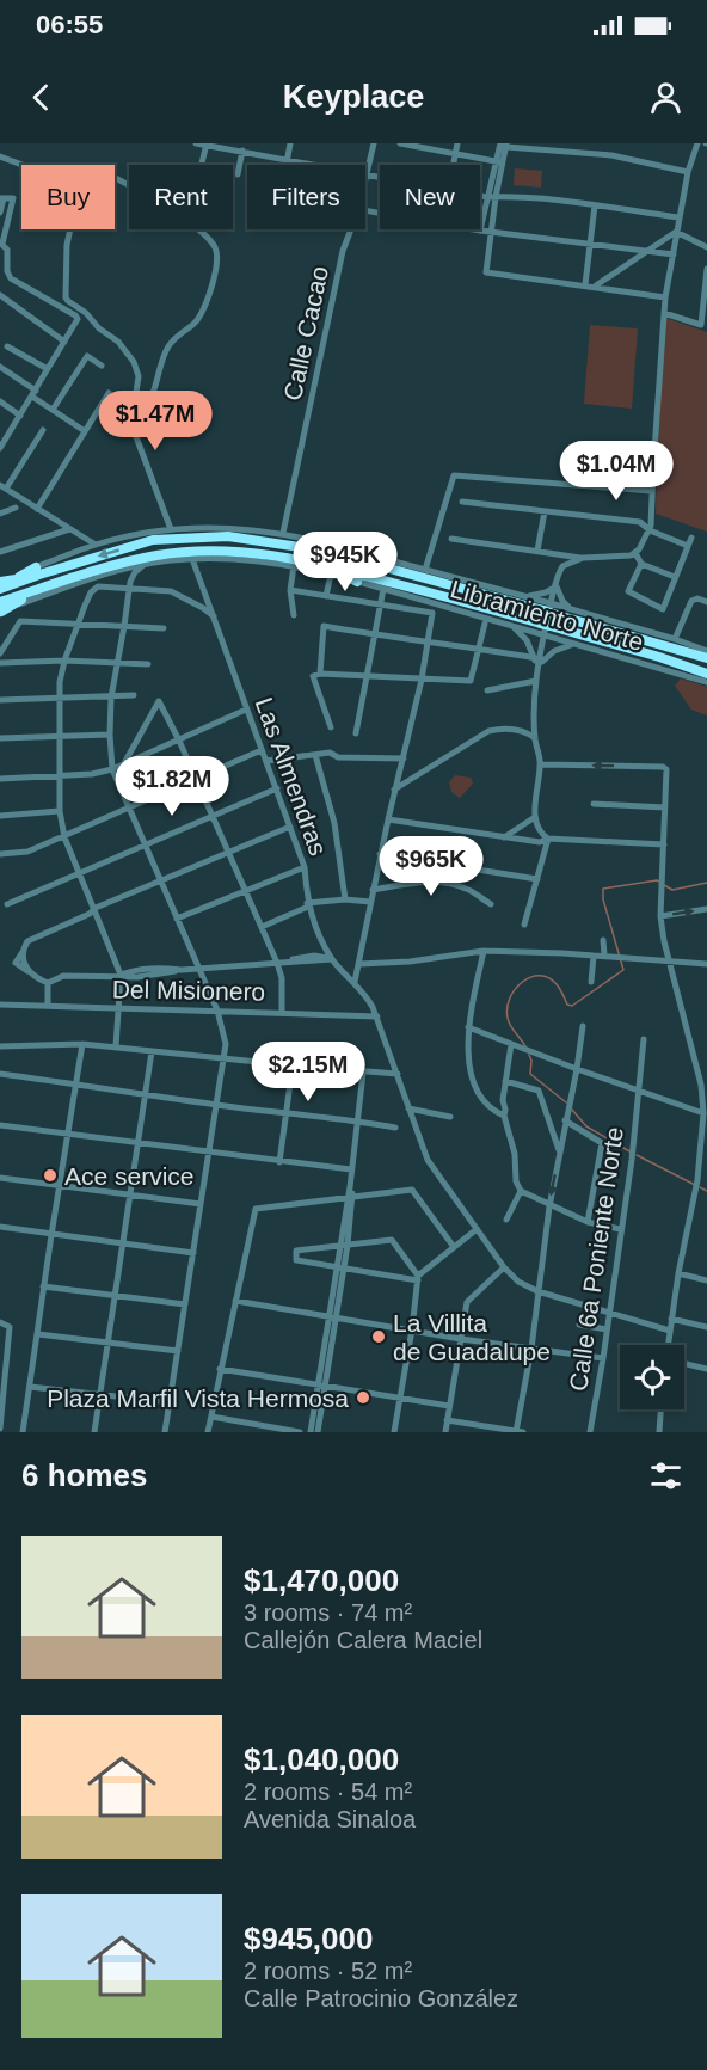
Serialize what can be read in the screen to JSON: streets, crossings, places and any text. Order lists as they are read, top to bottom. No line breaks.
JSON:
{"streets":{"street":["Calle Cacao","Libramiento Norte","Las Almendras","Del Misionero","Calle 6a Poniente Norte"]},"crossings":[["Las Almendras","Del Misionero"],["Las Almendras","Calle 6a Poniente Norte"]],"places":["Ace service","La Villita de Guadalupe","Plaza Marfil Vista Hermosa"],"page":{"status":"06:55","header":"Keyplace","chip":["Buy","Rent","Filters","New"],"price":["$1.47M","$1.04M","$945K","$1.82M","$965K","$2.15M"],"heading":"6 homes","list":[{"name":"$1,470,000","note":"3 rooms · 74 m² · Callejón Calera Maciel"},{"name":"$1,040,000","note":"2 rooms · 54 m² · Avenida Sinaloa"},{"name":"$945,000","note":"2 rooms · 52 m² · Calle Patrocinio González"}]}}
